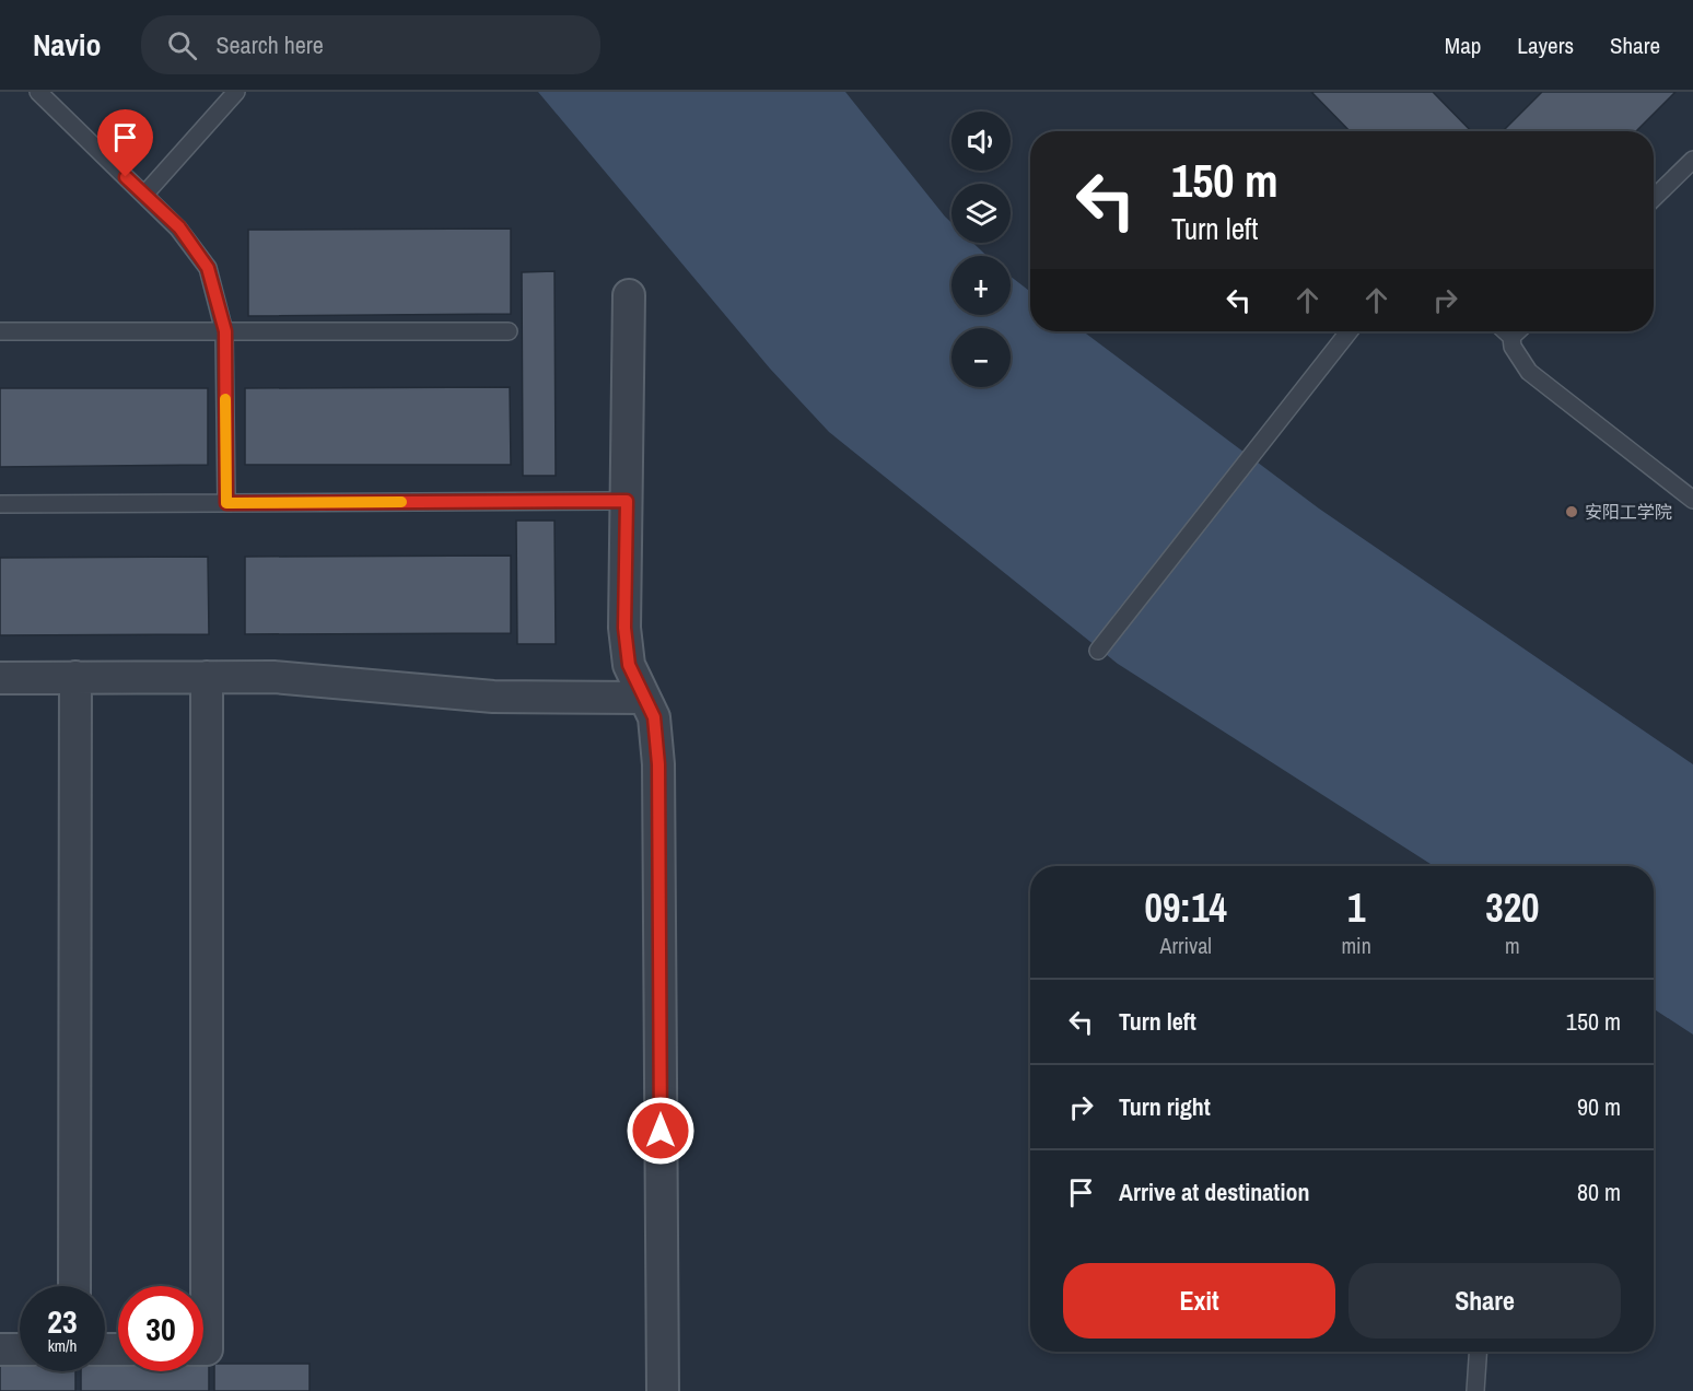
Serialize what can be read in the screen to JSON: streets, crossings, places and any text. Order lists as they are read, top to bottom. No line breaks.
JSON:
{"places":["安阳工学院"],"page":{"header":"Navio","search":"Search here","nav":["Map","Layers","Share"],"map_buttons":["+","−"],"turn":["150 m","Turn left"],"eta":["09:14","Arrival","1","min","320","m"],"list":[{"name":"Turn left","value":"150 m"},{"name":"Turn right","value":"90 m"},{"name":"Arrive at destination","value":"80 m"}],"buttons":["Exit","Share"],"speed":"23 km/h","limit":"30"}}
